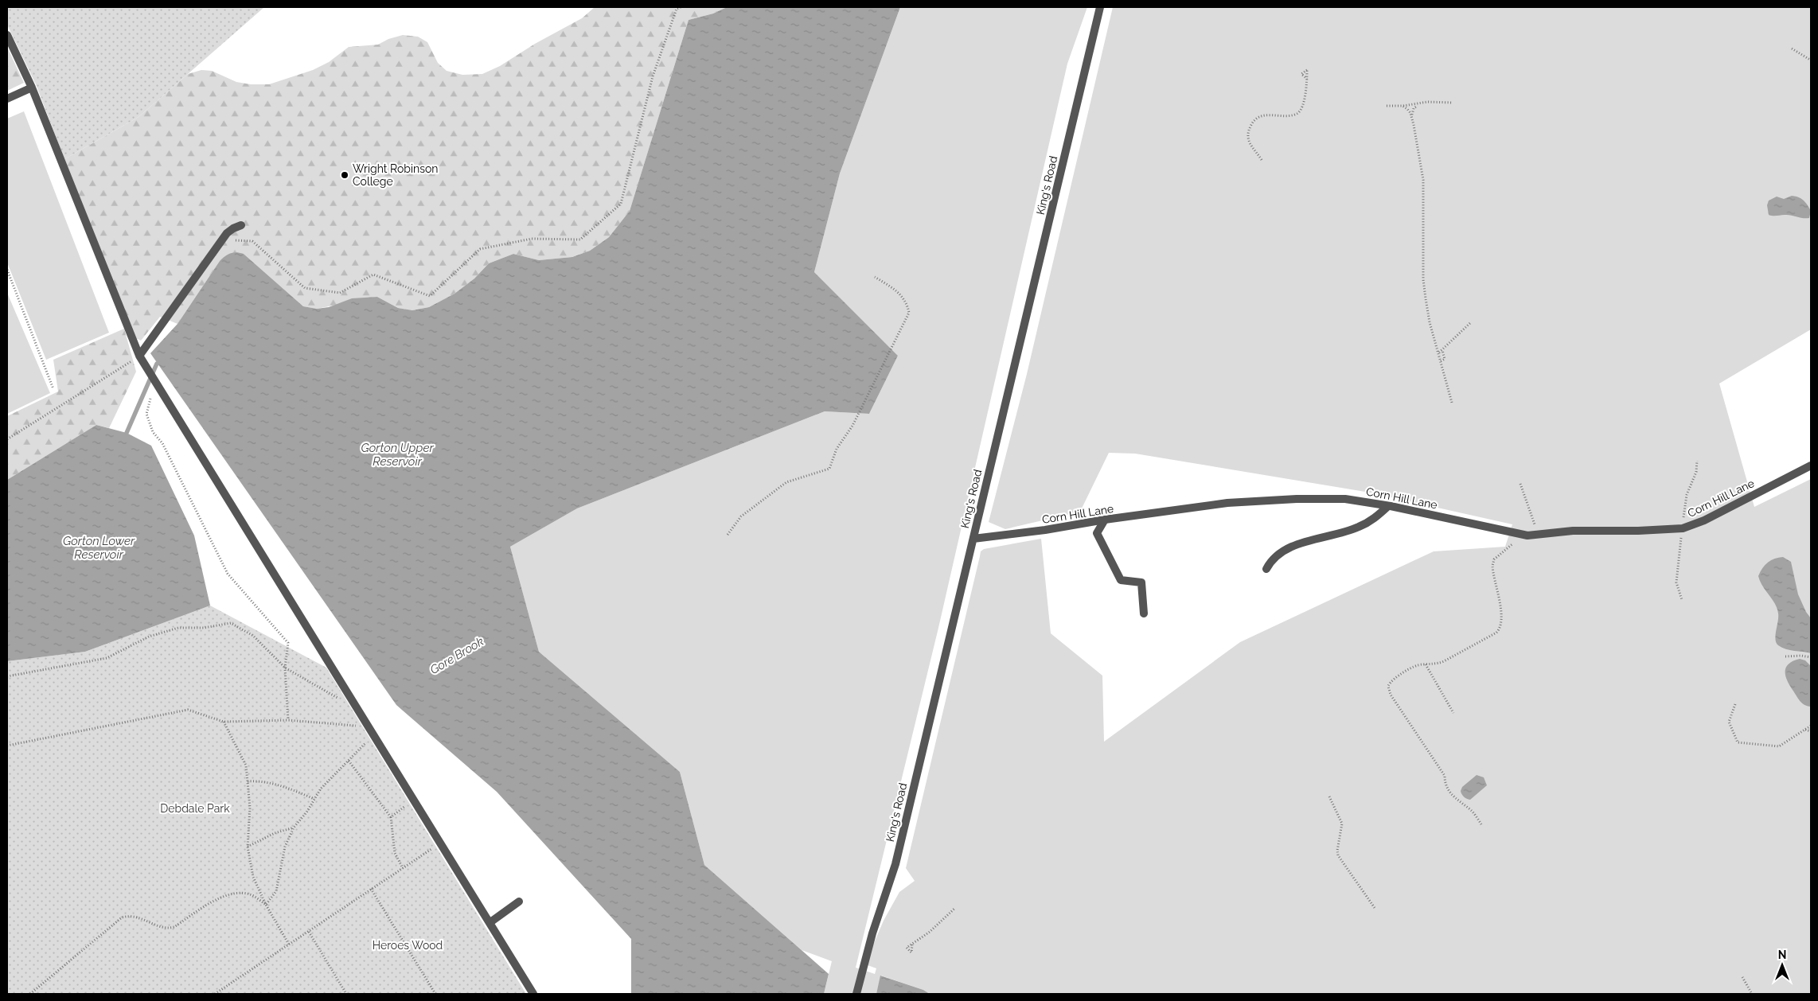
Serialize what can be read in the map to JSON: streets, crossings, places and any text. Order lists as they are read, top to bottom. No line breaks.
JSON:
{"streets":{"street":["King's Road","Corn Hill Lane"]},"crossings":[["King's Road","Corn Hill Lane"]],"water":["Gorton Upper Reservoir","Gorton Lower Reservoir","Gore Brook"],"parks":["Debdale Park","Heroes Wood"],"places":["Wright Robinson College"],"north":"top"}
